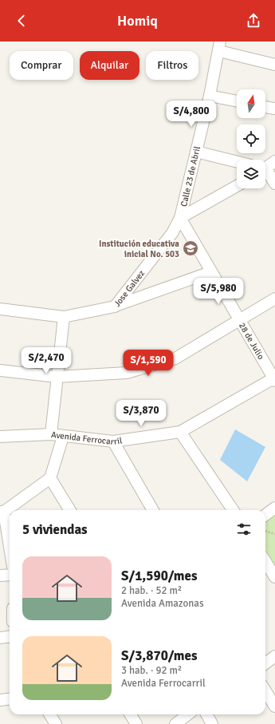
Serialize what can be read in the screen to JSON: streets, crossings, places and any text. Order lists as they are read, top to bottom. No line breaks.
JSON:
{"streets":{"street":["Calle 23 de Abril","Jose Galvez","28 de Julio","Avenida Ferrocarril"]},"crossings":[["Calle 23 de Abril","Jose Galvez"],["Calle 23 de Abril","28 de Julio"],["Jose Galvez","28 de Julio"],["28 de Julio","Avenida Ferrocarril"]],"places":{"school or university":["Institución educativa inicial No. 503"]},"north":"top","page":{"header":"Homiq","chip":["Comprar","Alquilar","Filtros"],"price":["S/4,800","S/5,980","S/2,470","S/1,590","S/3,870"],"heading":"5 viviendas","list":[{"name":"S/1,590/mes","note":"2 hab. · 52 m² · Avenida Amazonas"},{"name":"S/3,870/mes","note":"3 hab. · 92 m² · Avenida Ferrocarril"}]}}
